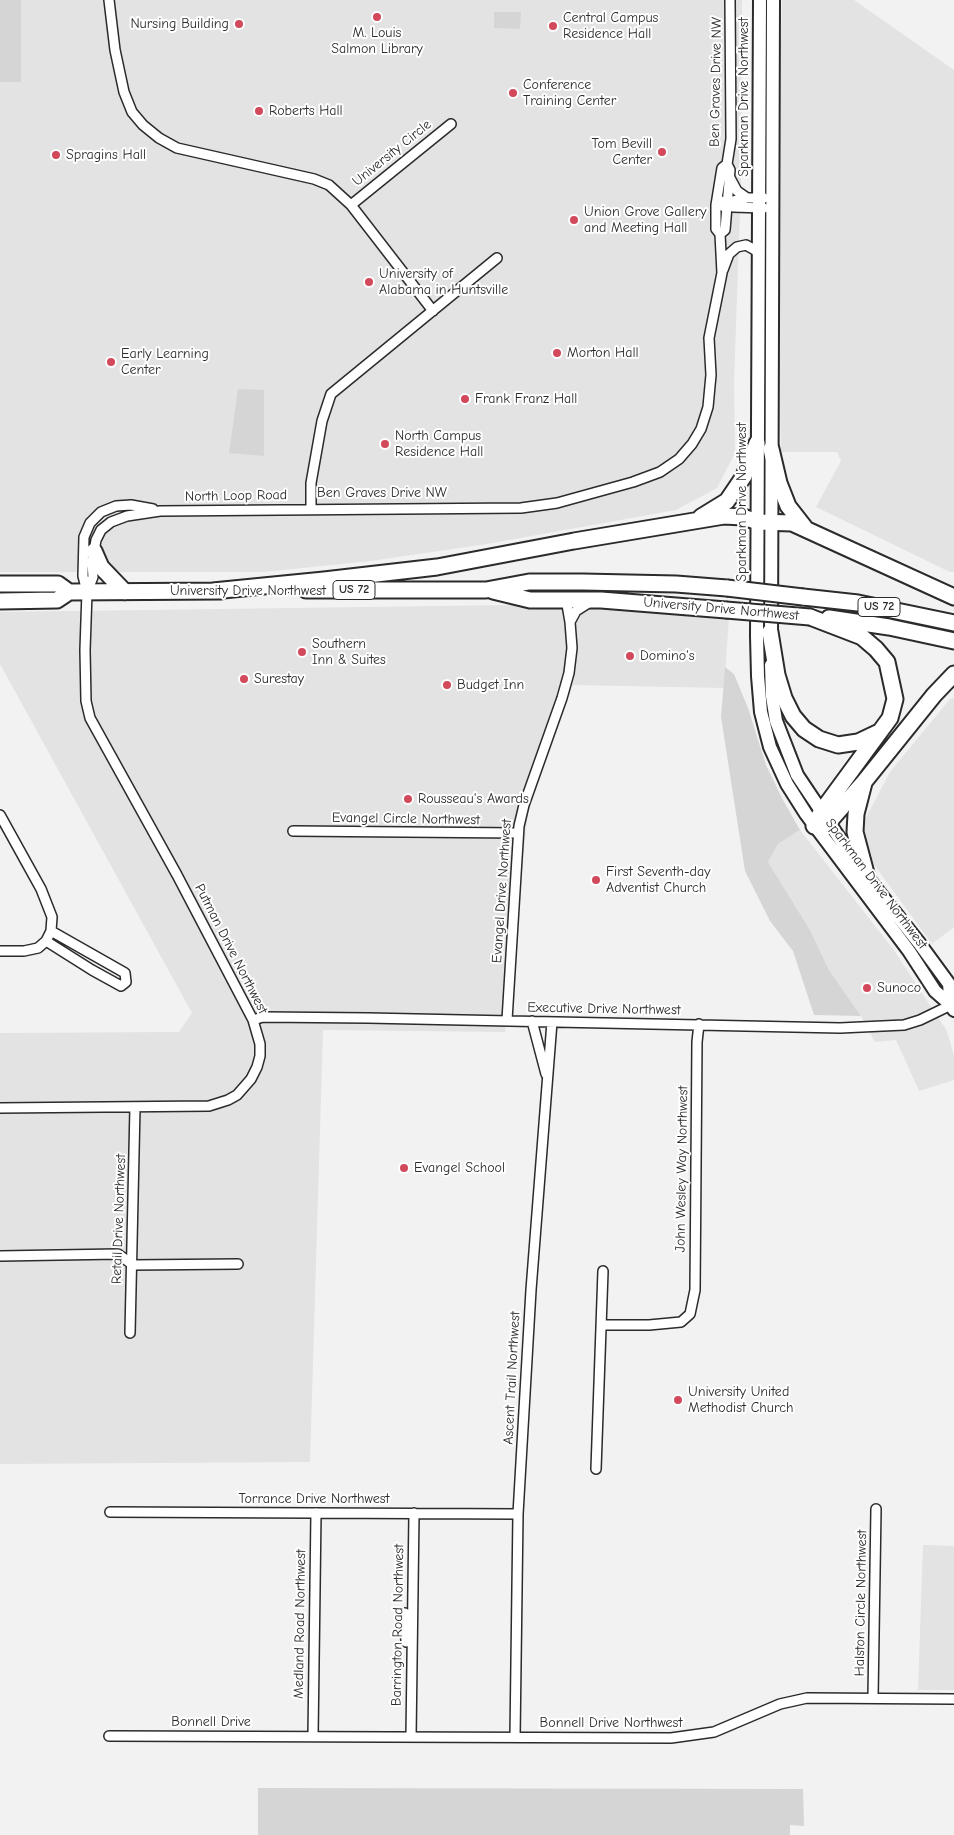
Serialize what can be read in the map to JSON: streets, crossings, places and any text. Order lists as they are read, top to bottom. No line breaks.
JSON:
{"streets":{"highway":["US 72","University Drive Northwest"],"main road":["Sparkman Drive Northwest"],"street":["Ben Graves Drive NW","University Circle","North Loop Road","Evangel Circle Northwest","Evangel Drive Northwest","Putman Drive Northwest","Executive Drive Northwest","John Wesley Way Northwest","Retail Drive Northwest","Ascent Trail Northwest","Torrance Drive Northwest","Halston Circle Northwest","Medland Road Northwest","Barrington Road Northwest","Bonnell Drive","Bonnell Drive Northwest"]},"crossings":[["Ben Graves Drive NW","North Loop Road"],["Sparkman Drive Northwest","Executive Drive Northwest"],["North Loop Road","University Drive Northwest"],["North Loop Road","Putman Drive Northwest"],["US 72","University Drive Northwest"],["US 72","Evangel Drive Northwest"],["University Drive Northwest","Evangel Drive Northwest"],["University Drive Northwest","Putman Drive Northwest"],["Evangel Circle Northwest","Evangel Drive Northwest"],["Evangel Drive Northwest","Executive Drive Northwest"],["Putman Drive Northwest","Executive Drive Northwest"],["Putman Drive Northwest","Retail Drive Northwest"],["Executive Drive Northwest","John Wesley Way Northwest"],["Executive Drive Northwest","Ascent Trail Northwest"],["Ascent Trail Northwest","Torrance Drive Northwest"],["Ascent Trail Northwest","Bonnell Drive Northwest"],["Torrance Drive Northwest","Medland Road Northwest"],["Torrance Drive Northwest","Barrington Road Northwest"],["Halston Circle Northwest","Bonnell Drive Northwest"],["Medland Road Northwest","Bonnell Drive"],["Medland Road Northwest","Bonnell Drive Northwest"],["Barrington Road Northwest","Bonnell Drive Northwest"],["Bonnell Drive","Bonnell Drive Northwest"]],"places":["M. Louis Salmon Library","Nursing Building","Central Campus Residence Hall","Conference Training Center","Roberts Hall","Tom Bevill Center","Spragins Hall","Union Grove Gallery and Meeting Hall","University of Alabama in Huntsville","Morton Hall","Early Learning Center","Frank Franz Hall","North Campus Residence Hall","Southern Inn & Suites","Domino's","Surestay","Budget Inn","Rousseau's Awards","First Seventh-day Adventist Church","Sunoco","Evangel School","University United Methodist Church"]}
